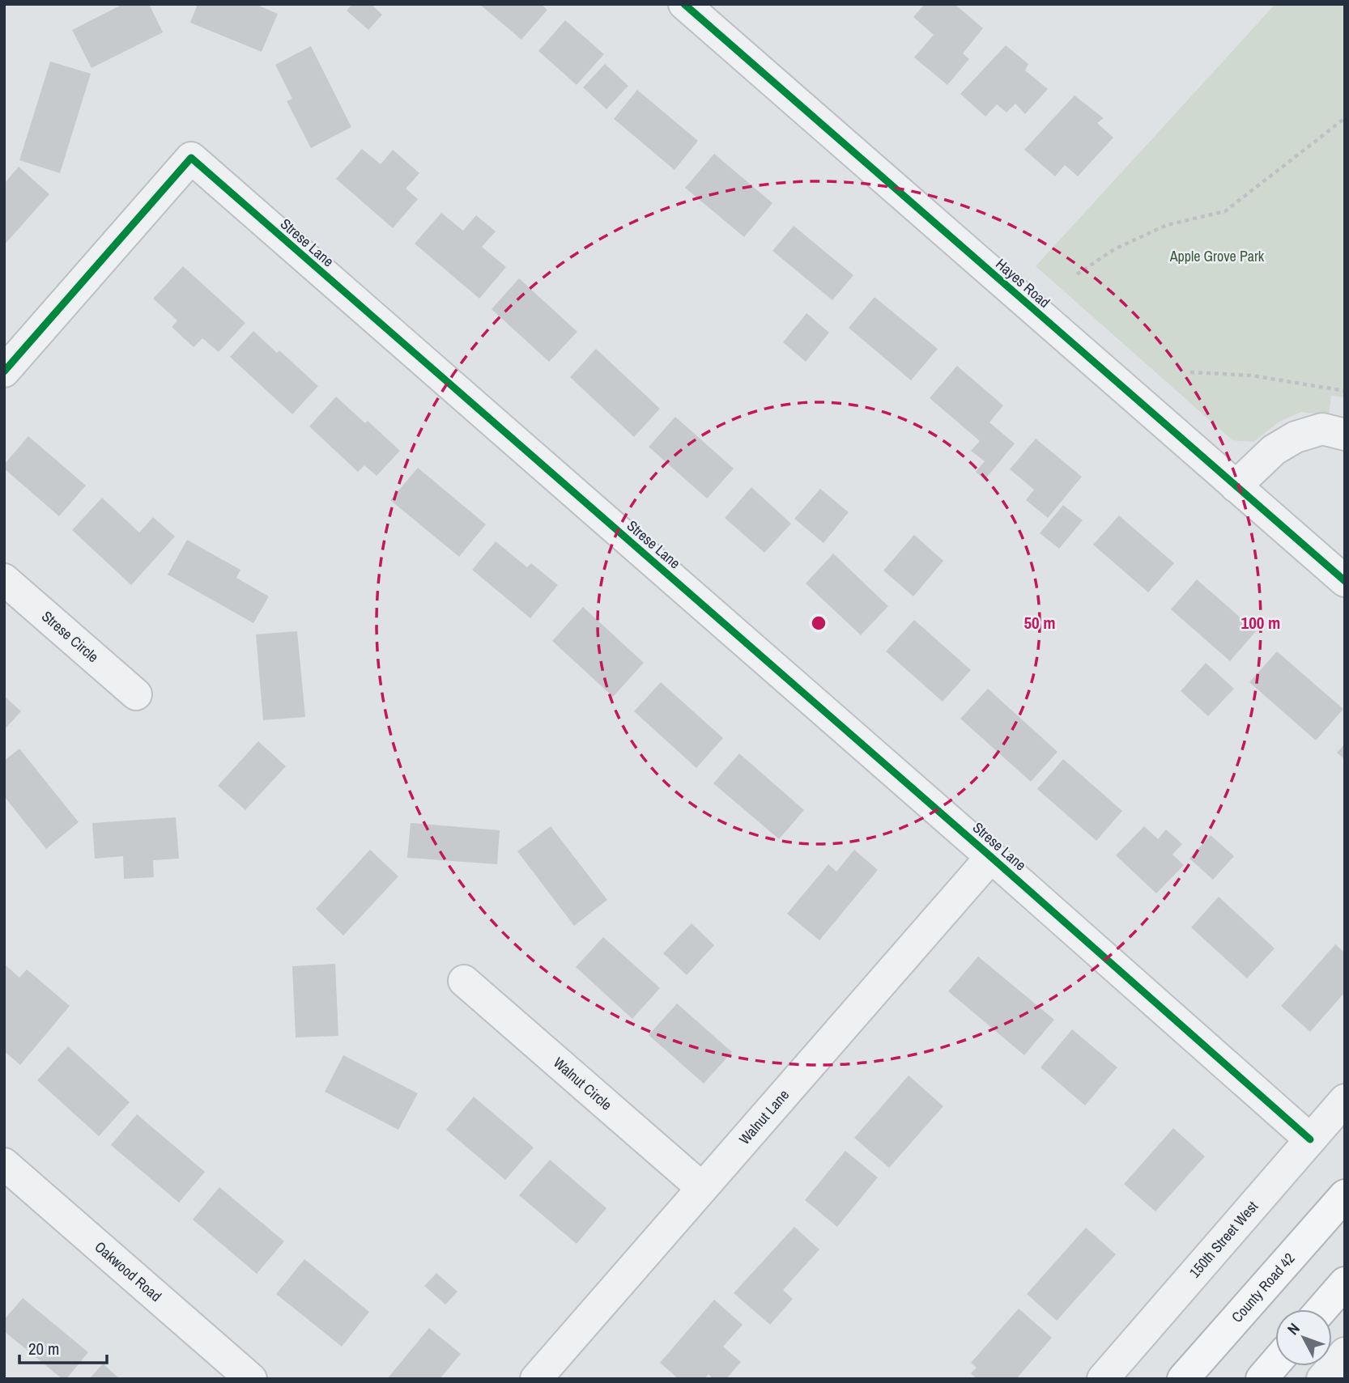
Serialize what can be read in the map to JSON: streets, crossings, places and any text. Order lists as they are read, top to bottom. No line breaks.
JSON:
{"streets":{"highway":["County Road 42"],"street":["Strese Lane","Hayes Road","Strese Circle","Walnut Circle","Walnut Lane","150th Street West","Oakwood Road"]},"crossings":[["Strese Lane","Walnut Lane"],["Strese Lane","150th Street West"],["Walnut Circle","Walnut Lane"]],"parks":["Apple Grove Park"],"scale_bar":"20 m","north":"top left","rings":["50 m","100 m"]}
